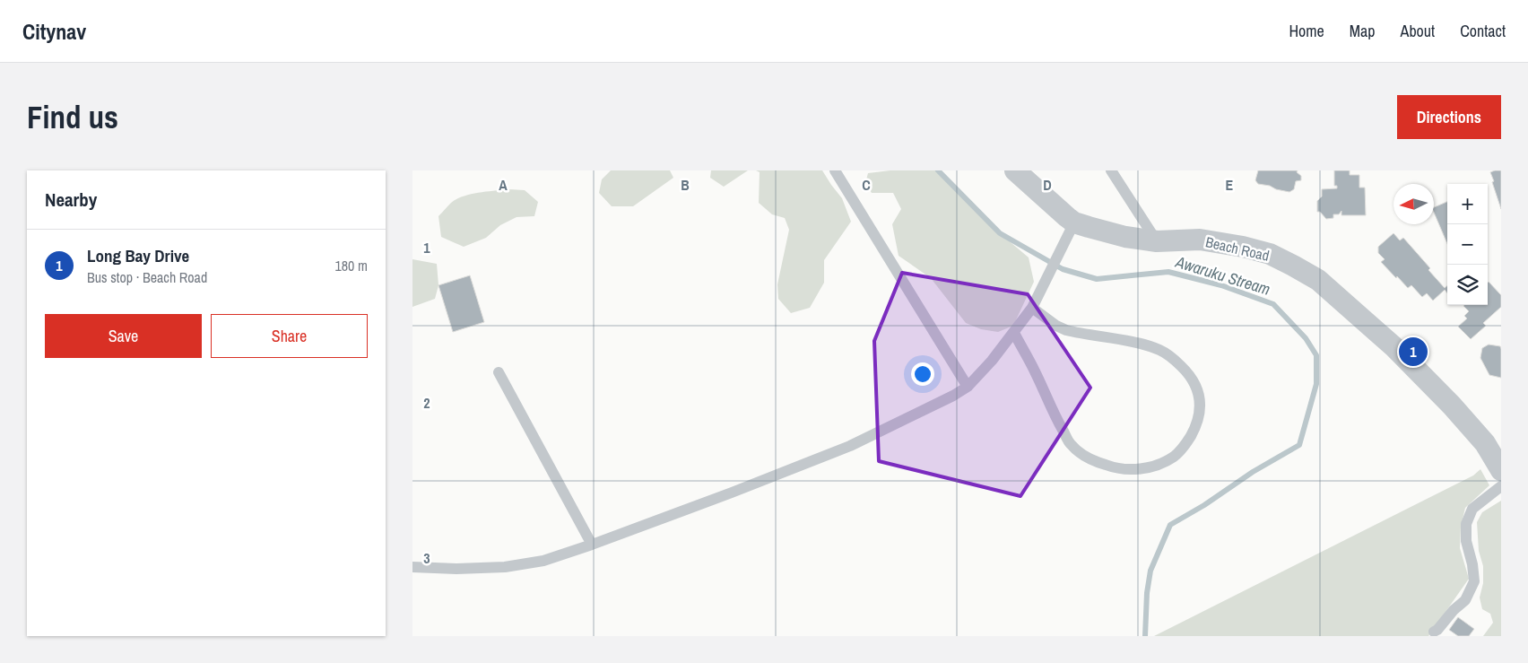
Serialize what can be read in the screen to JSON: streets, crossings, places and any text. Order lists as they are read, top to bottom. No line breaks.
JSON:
{"streets":{"street":["Beach Road"]},"water":["Awaruku Stream"],"north":"left","page":{"header":"Citynav","nav":["Home","Map","About","Contact"],"buttons":["Directions",["Save","Share"]],"title":"Find us","heading":"Nearby","map_buttons":["+","−"],"list":[{"mark":"1","name":"Long Bay Drive","note":"Bus stop · Beach Road","value":"180 m"}],"pins":"1"},"grid":{"columns":["A","B","C","D","E"],"rows":["1","2","3"]}}
